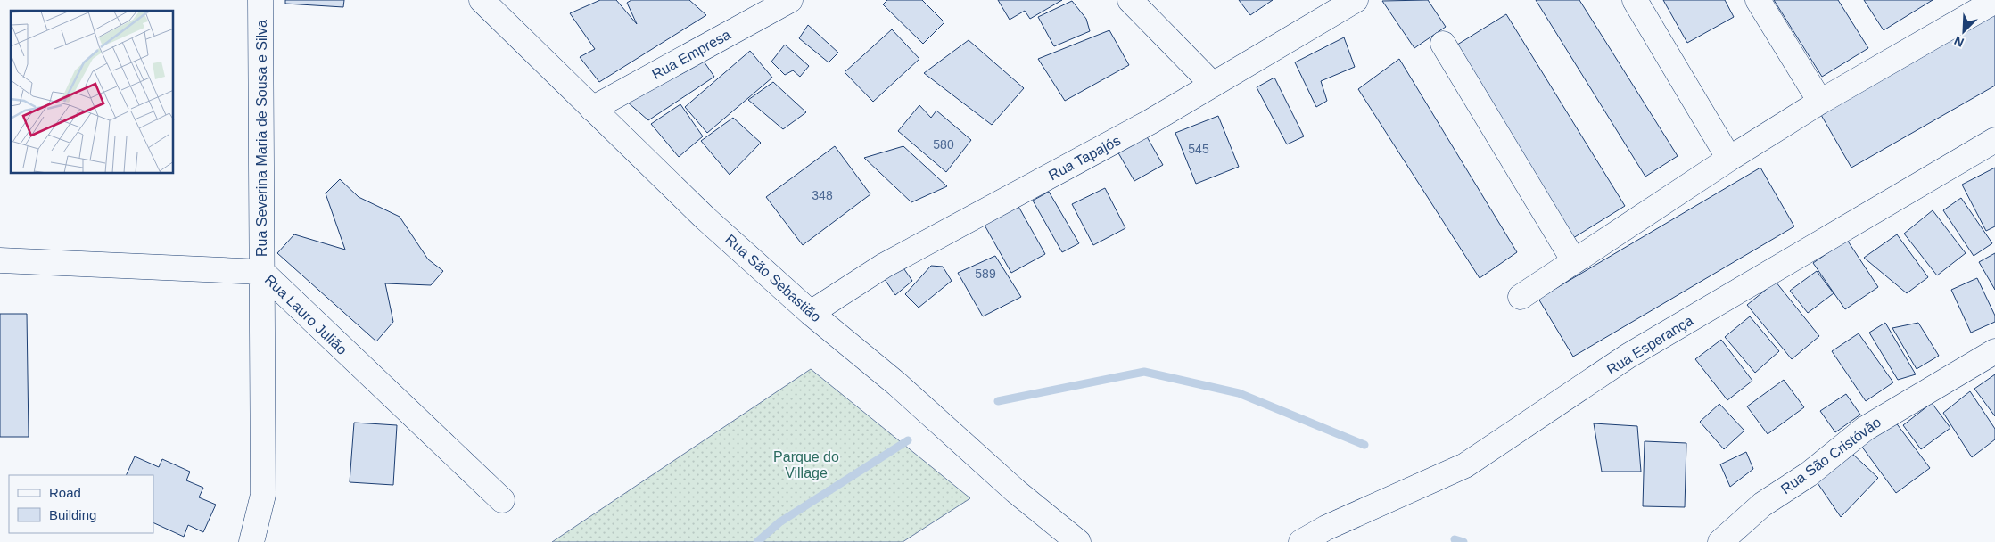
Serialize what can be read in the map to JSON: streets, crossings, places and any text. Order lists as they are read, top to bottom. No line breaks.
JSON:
{"streets":{"street":["Rua Empresa","Rua Severina Maria de Sousa e Silva","Rua Tapajós","Rua São Sebastião","Rua Lauro Julião","Rua Esperança","Rua São Cristóvão"]},"crossings":[["Rua Empresa","Rua São Sebastião"],["Rua Severina Maria de Sousa e Silva","Rua Lauro Julião"],["Rua Tapajós","Rua São Sebastião"]],"parks":["Parque do Village"],"house_numbers":["580","545","348","589"],"legend":["Road","Building"],"north":"bottom left"}
